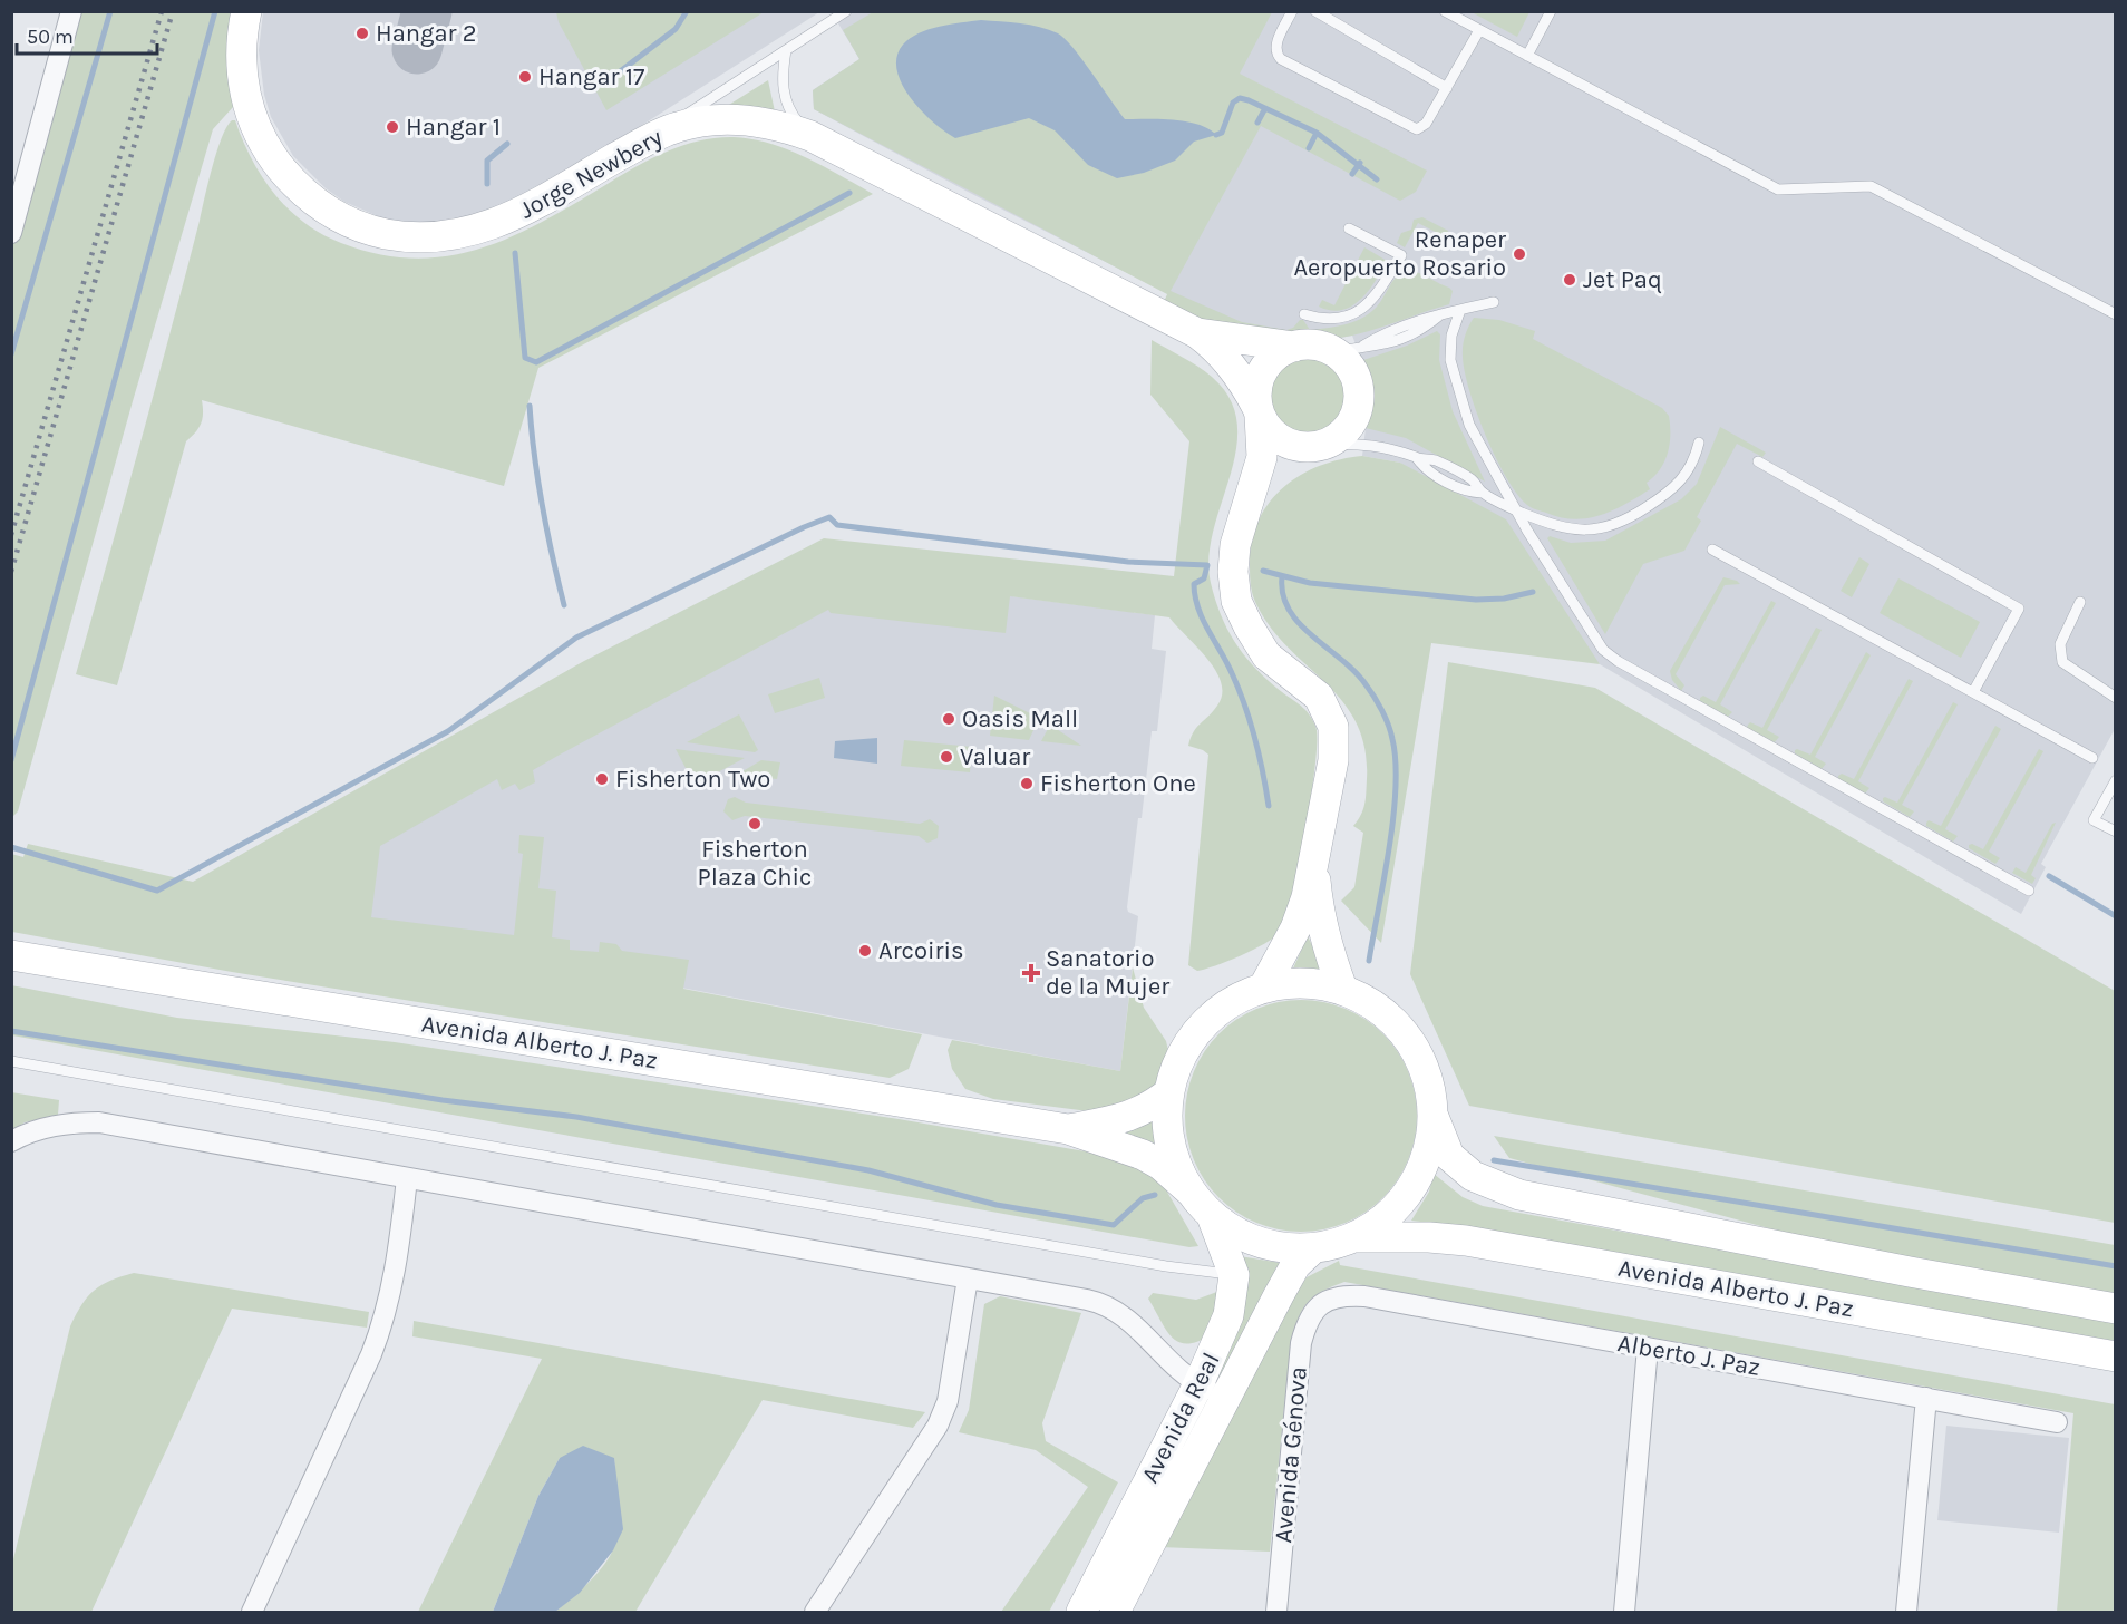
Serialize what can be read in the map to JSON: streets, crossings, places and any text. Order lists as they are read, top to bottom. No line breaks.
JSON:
{"streets":{"main road":["Jorge Newbery","Avenida Alberto J. Paz","Avenida Real"],"street":["Alberto J. Paz","Avenida Génova"]},"crossings":[["Alberto J. Paz","Avenida Génova"]],"places":{"other":["Hangar 2","Hangar 17","Hangar 1","Renaper Aeropuerto Rosario","Jet Paq","Oasis Mall","Valuar","Fisherton Two","Fisherton One","Fisherton Plaza Chic","Arcoiris"],"health":["Sanatorio de la Mujer"]},"scale_bar":"50 m"}
